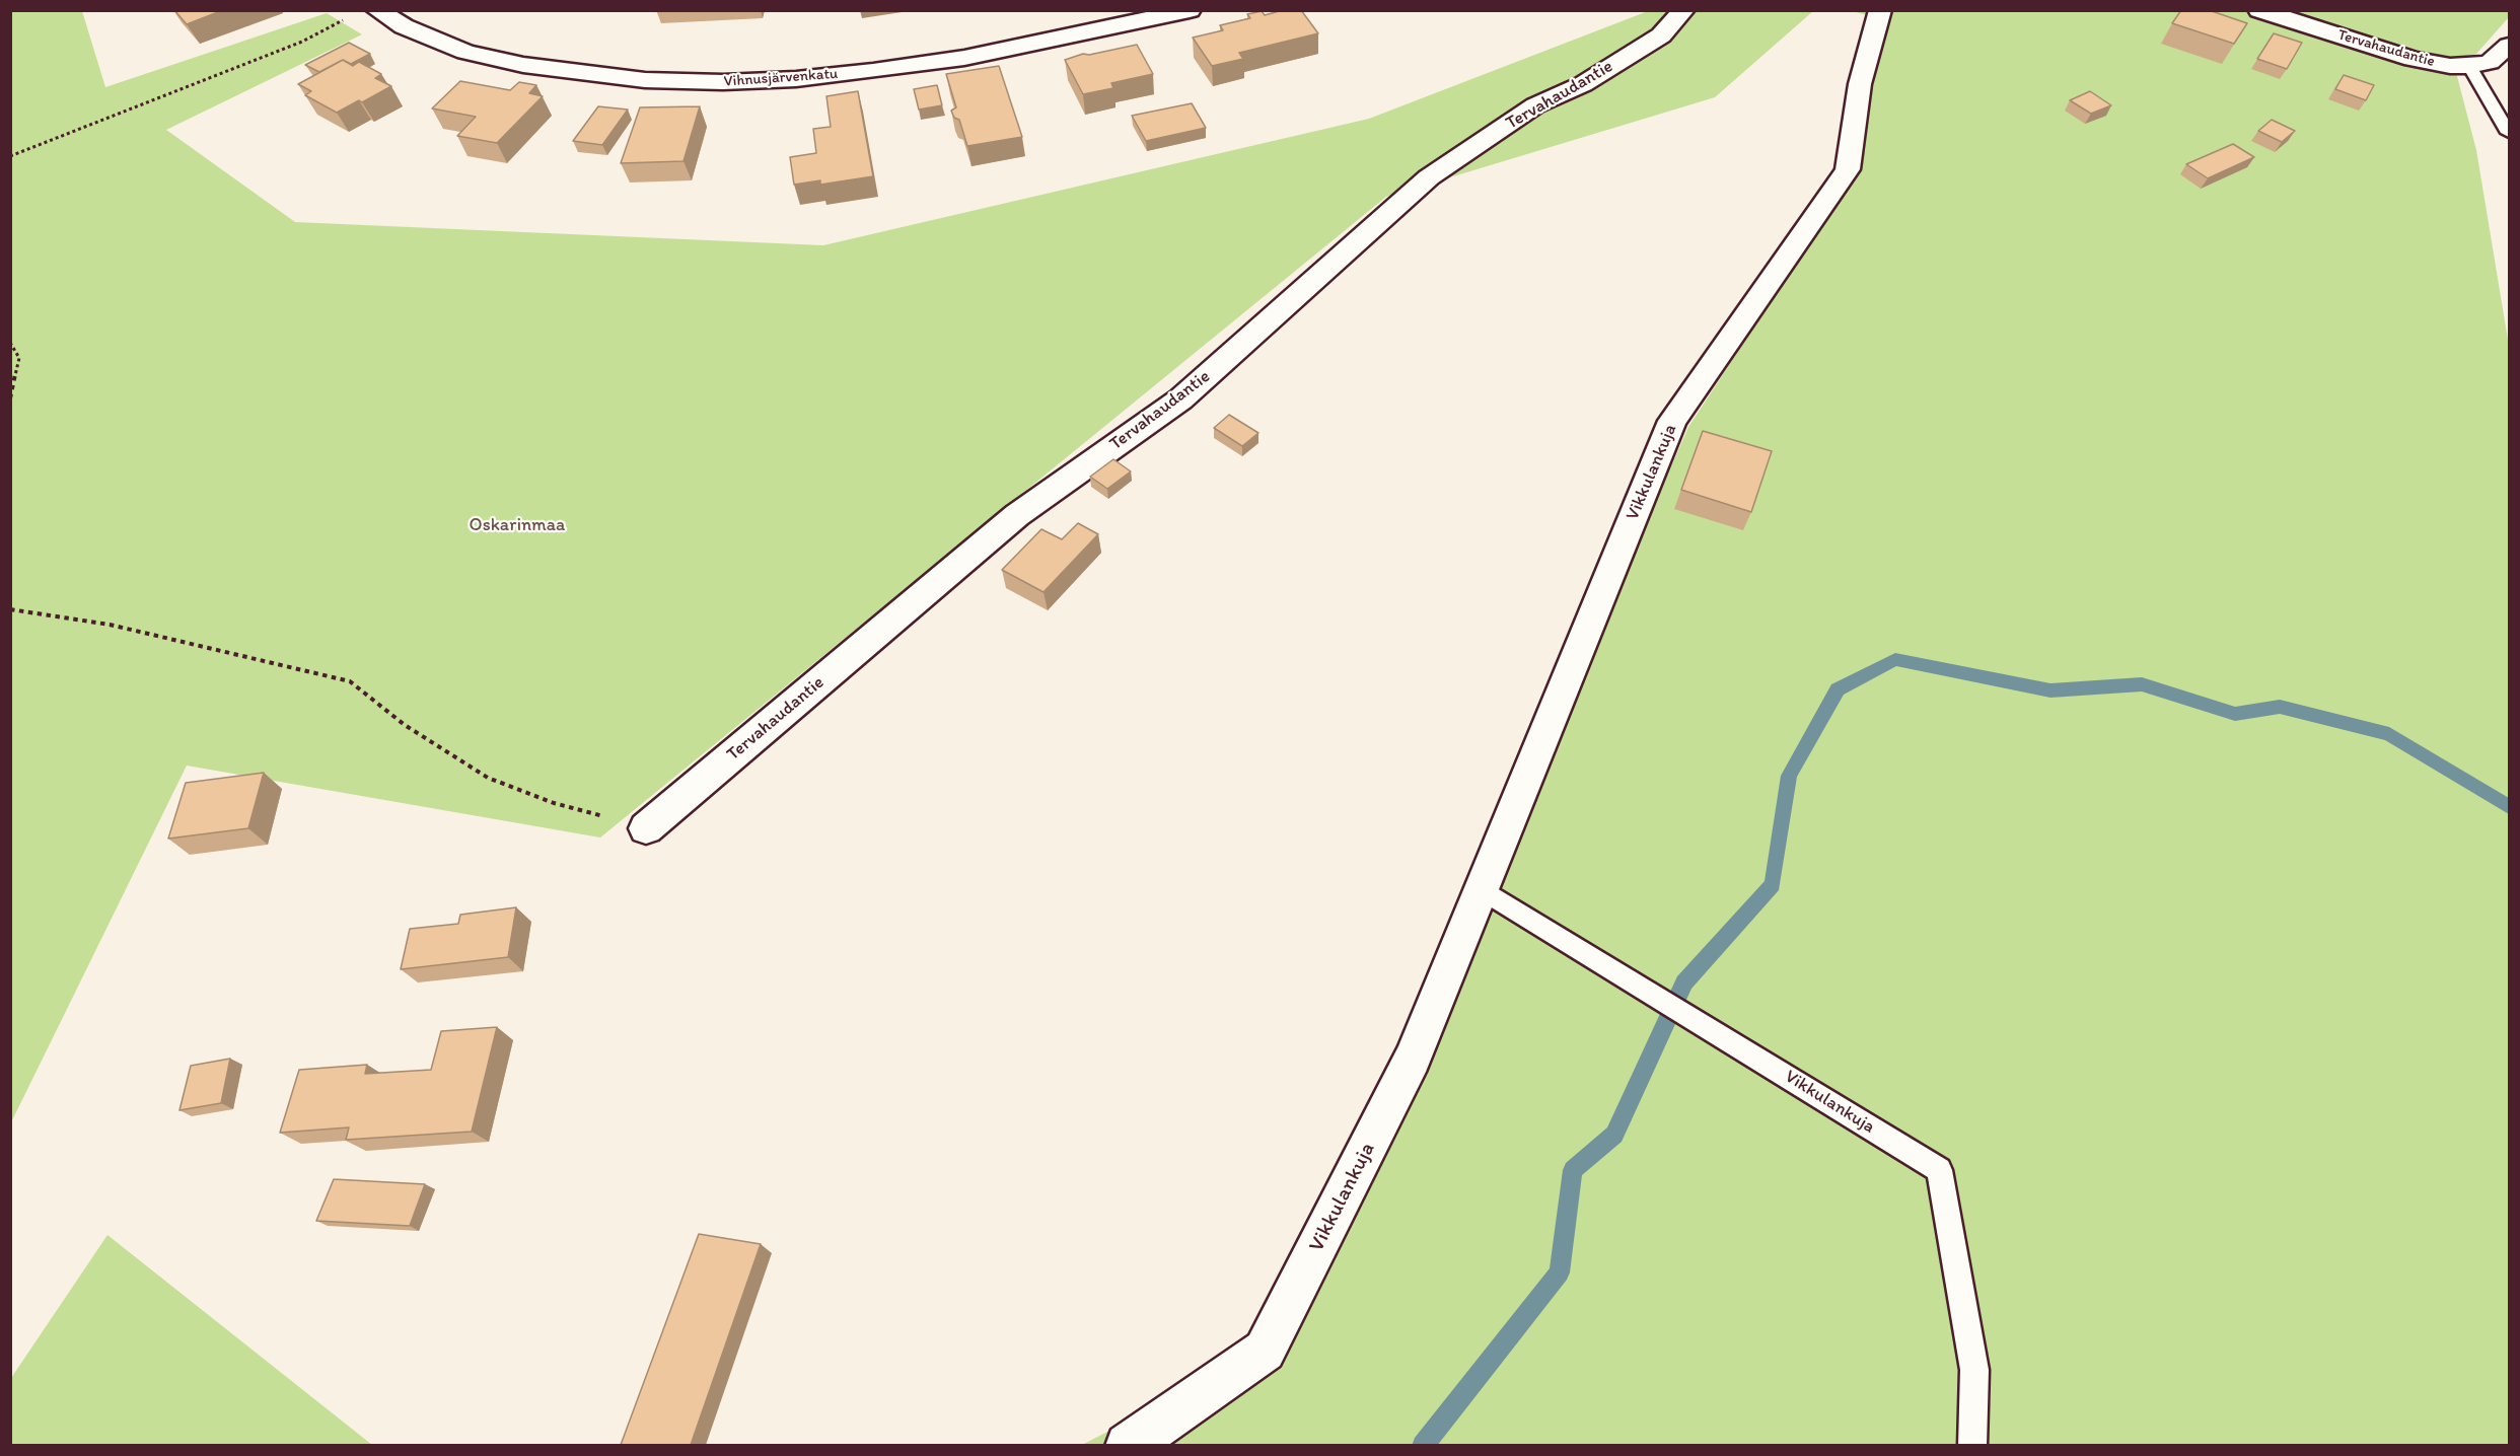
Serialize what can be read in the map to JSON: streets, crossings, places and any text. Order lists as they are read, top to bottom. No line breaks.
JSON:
{"streets":{"street":["Tervahaudantie","Vihnusjärvenkatu","Vikkulankuja"]},"parks":["Oskarinmaa"]}
